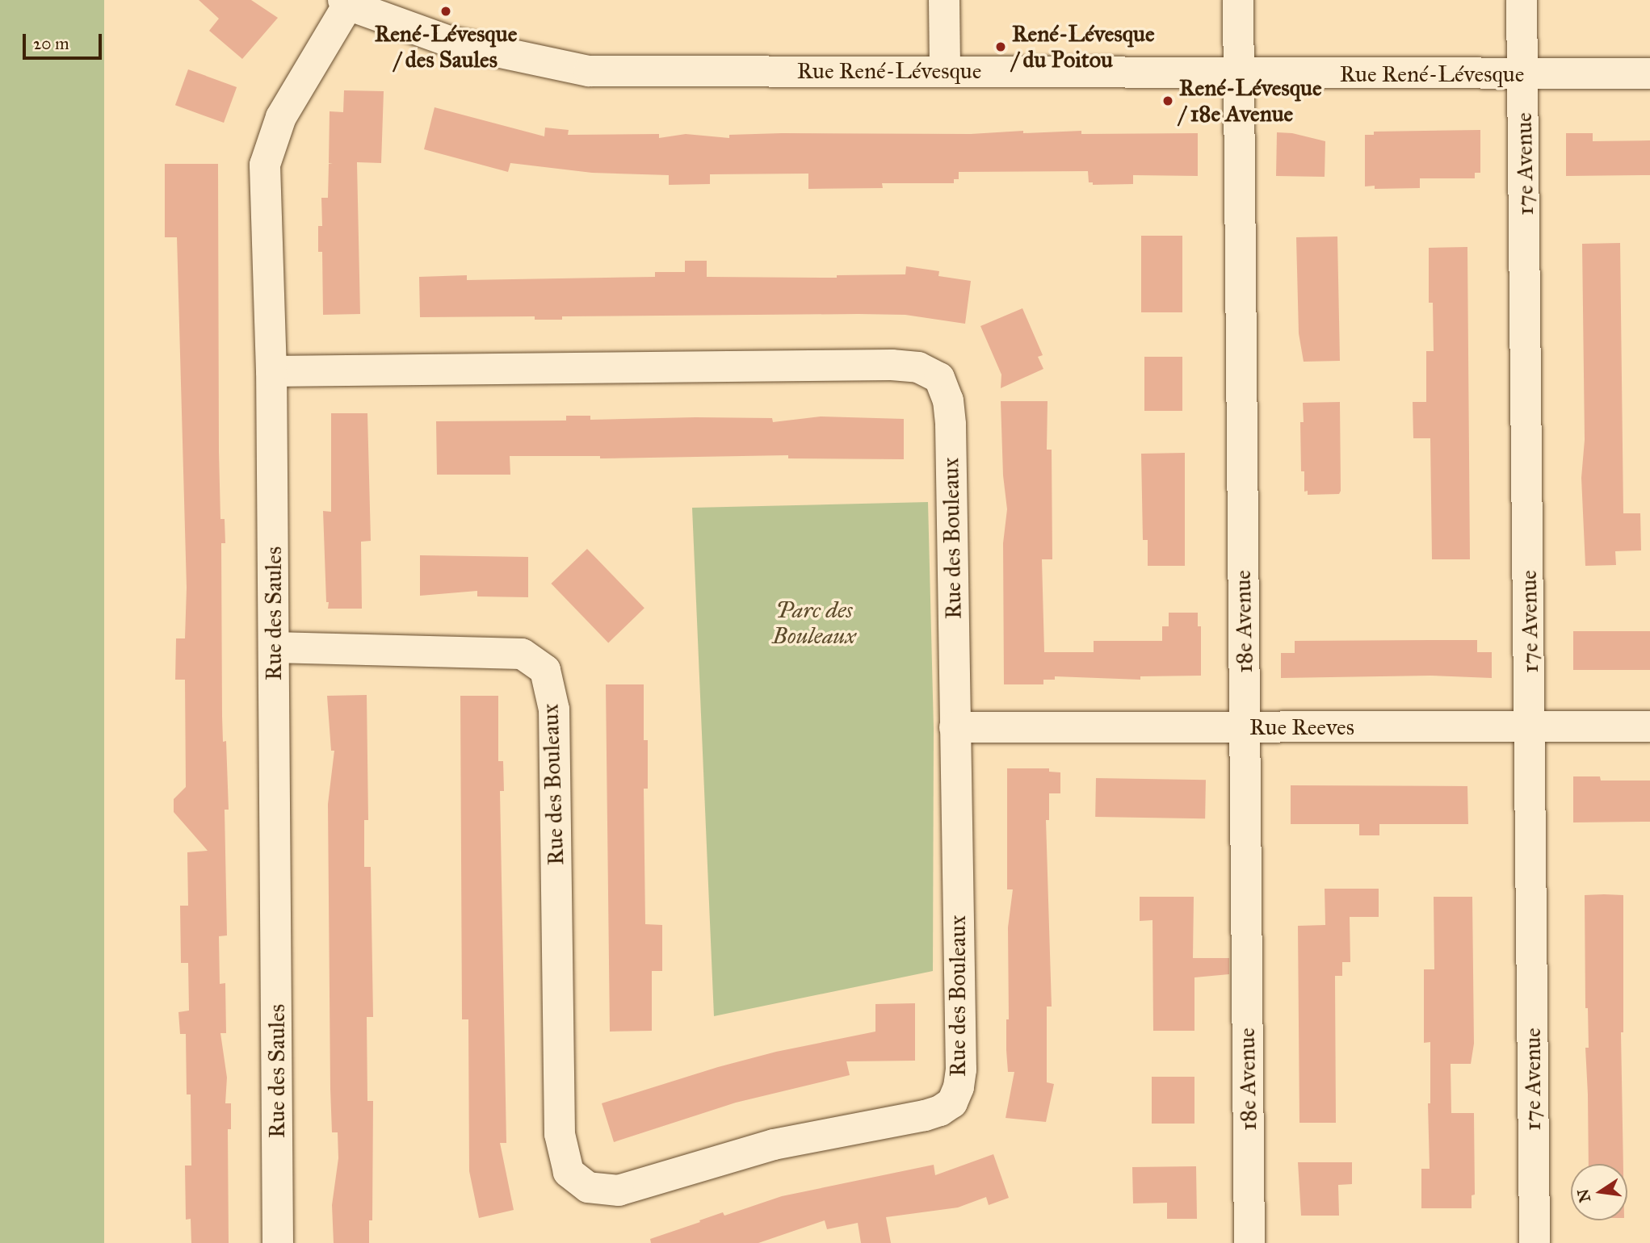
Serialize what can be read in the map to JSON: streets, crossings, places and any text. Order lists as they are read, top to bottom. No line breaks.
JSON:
{"streets":{"street":["Rue René-Lévesque","17e Avenue","Rue des Bouleaux","Rue des Saules","18e Avenue","Rue Reeves"]},"crossings":[["Rue René-Lévesque","17e Avenue"],["Rue René-Lévesque","Rue des Saules"],["Rue René-Lévesque","18e Avenue"],["17e Avenue","Rue Reeves"],["Rue des Bouleaux","Rue des Saules"],["Rue des Bouleaux","Rue Reeves"],["18e Avenue","Rue Reeves"]],"parks":["Parc des Bouleaux"],"places":["René-Lévesque / des Saules","René-Lévesque / du Poitou","René-Lévesque / 18e Avenue"],"scale_bar":"20 m","north":"left"}
